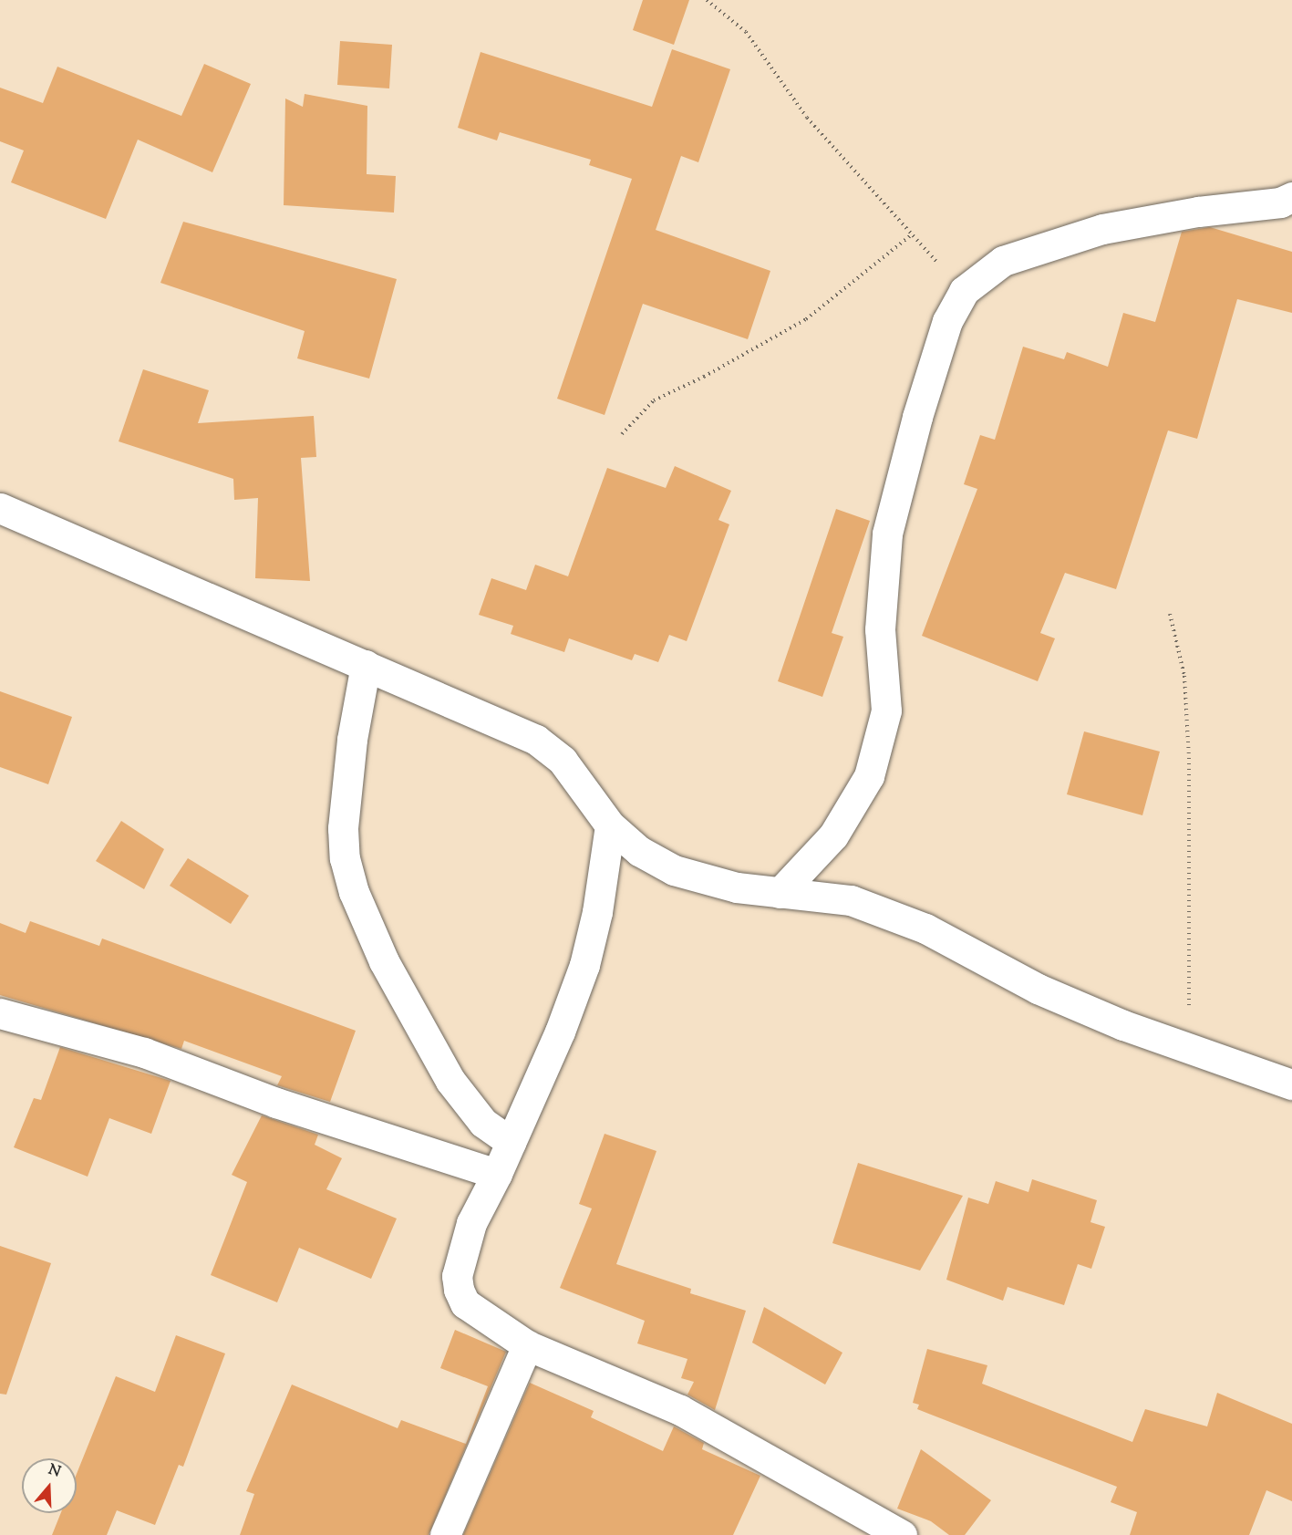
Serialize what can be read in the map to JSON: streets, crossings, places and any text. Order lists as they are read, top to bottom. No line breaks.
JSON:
{"north":"top"}
